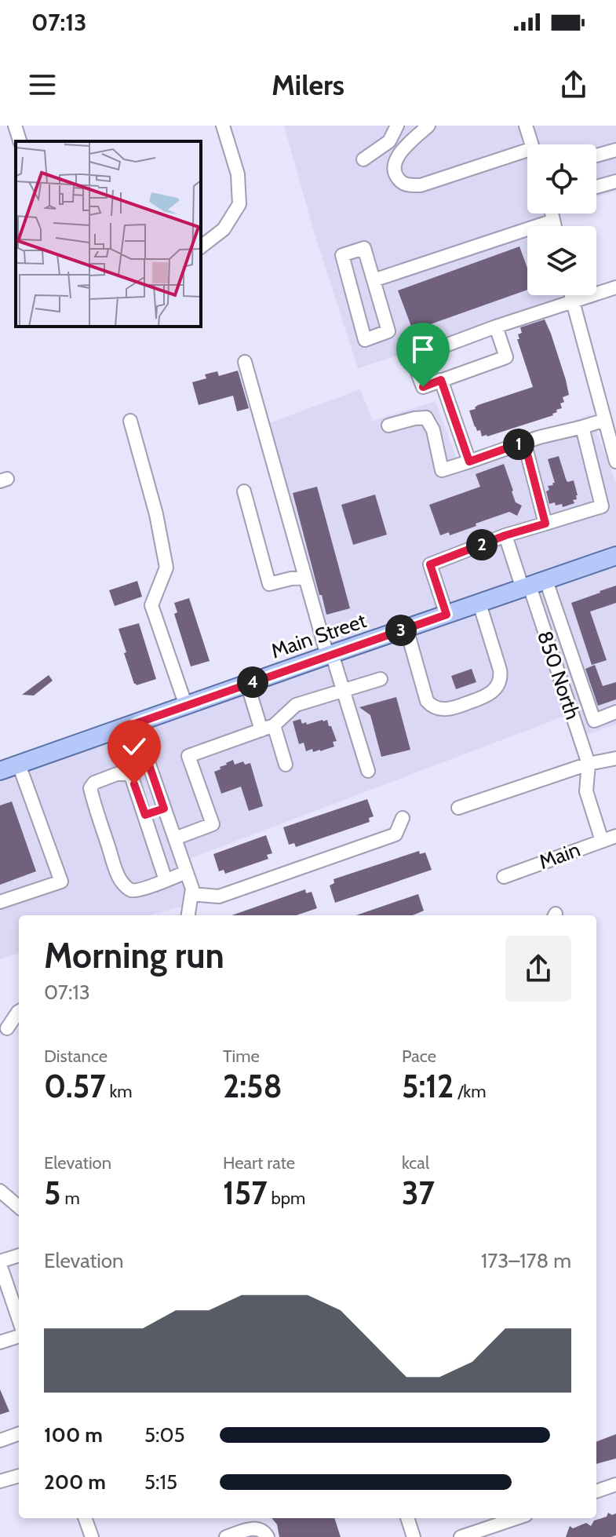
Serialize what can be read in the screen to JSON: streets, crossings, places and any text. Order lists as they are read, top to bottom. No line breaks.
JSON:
{"streets":{"main road":["Main Street"],"street":["850 North","Main"]},"crossings":[["Main Street","850 North"]],"page":{"status":"07:13","header":"Milers","pins":["1","2","3","4"],"heading":["Morning run","07:13"],"stats":[["Distance","0.57 km"],["Time","2:58"],["Pace","5:12 /km"],["Elevation","5 m"],["Heart rate","157 bpm"],["kcal","37"]],"chart":["Elevation","173–178 m"],"list":[{"name":"100 m","note":"5:05"},{"name":"200 m","note":"5:15"}]}}
